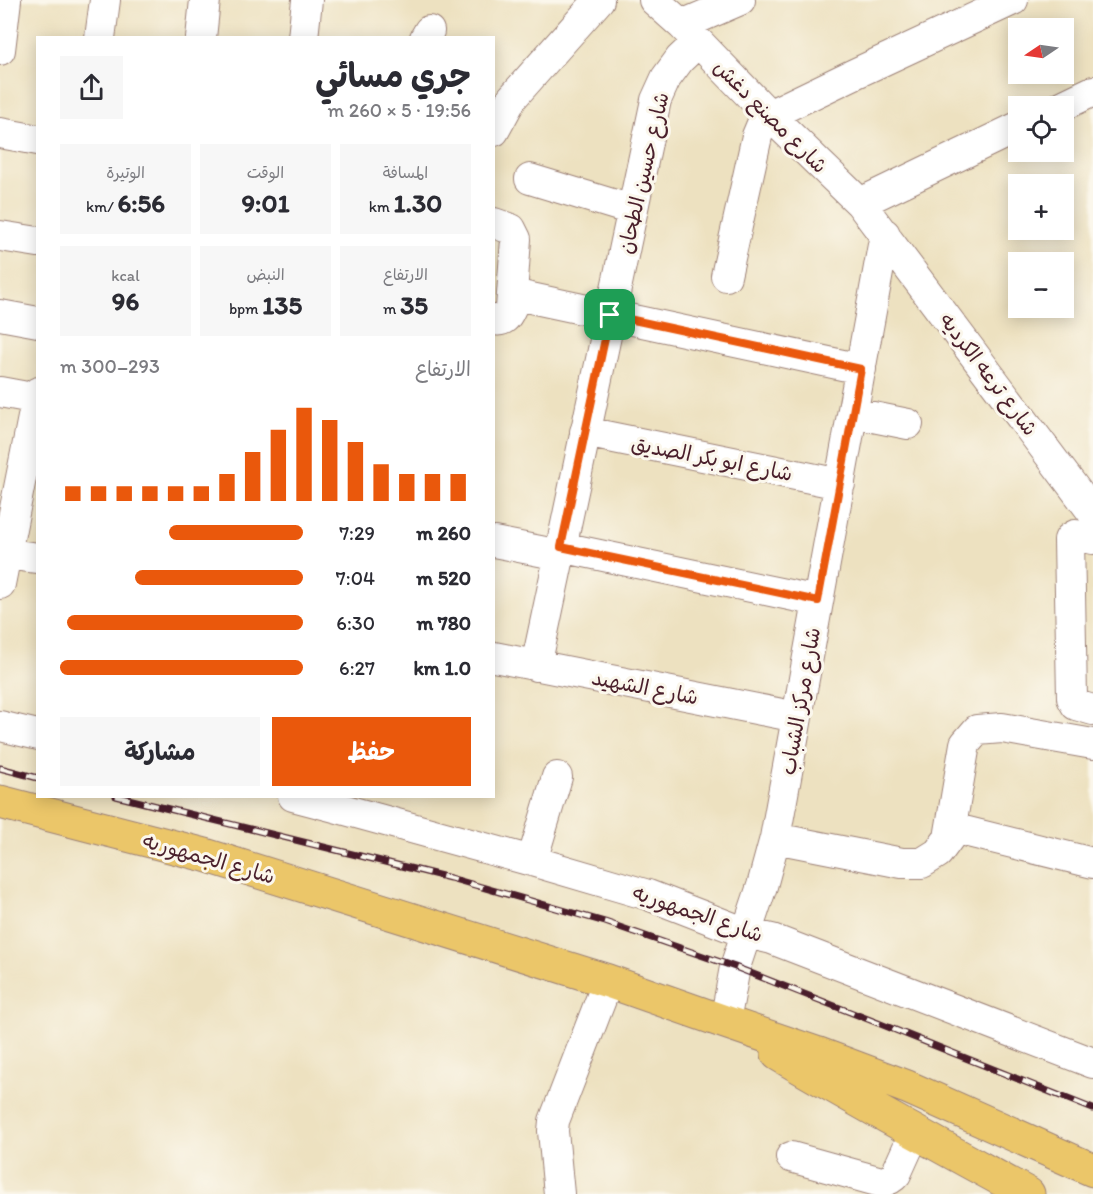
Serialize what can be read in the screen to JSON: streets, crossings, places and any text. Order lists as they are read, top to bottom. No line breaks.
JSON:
{"streets":{"main road":["شارع الجمهوريه"],"street":["شارع مصنع دغش","شارع حسين الطحان","شارع ترعه الكرديه","شارع ابو بكر الصديق","شارع الشهيد","شارع مركز الشباب"]},"crossings":[["شارع مصنع دغش","شارع حسين الطحان"],["شارع مصنع دغش","شارع ترعه الكرديه"],["شارع مصنع دغش","شارع مركز الشباب"],["شارع حسين الطحان","شارع ابو بكر الصديق"],["شارع حسين الطحان","شارع الشهيد"],["شارع ترعه الكرديه","شارع مركز الشباب"],["شارع ابو بكر الصديق","شارع مركز الشباب"],["شارع الشهيد","شارع مركز الشباب"],["شارع مركز الشباب","شارع الجمهوريه"]],"north":"left","page":{"map_buttons":["+","−"],"heading":["جري مسائي","19:56 · 5 × 260 m"],"stats":[["المسافة","1.30 km"],["الوقت","9:01"],["الوتيرة","6:56 /km"],["الارتفاع","35 m"],["النبض","135 bpm"],["kcal","96"]],"chart":["الارتفاع","293–300 m"],"list":[{"name":"260 m","note":"7:29"},{"name":"520 m","note":"7:04"},{"name":"780 m","note":"6:30"},{"name":"1.0 km","note":"6:27"}],"buttons":["حفظ","مشاركة"]}}
